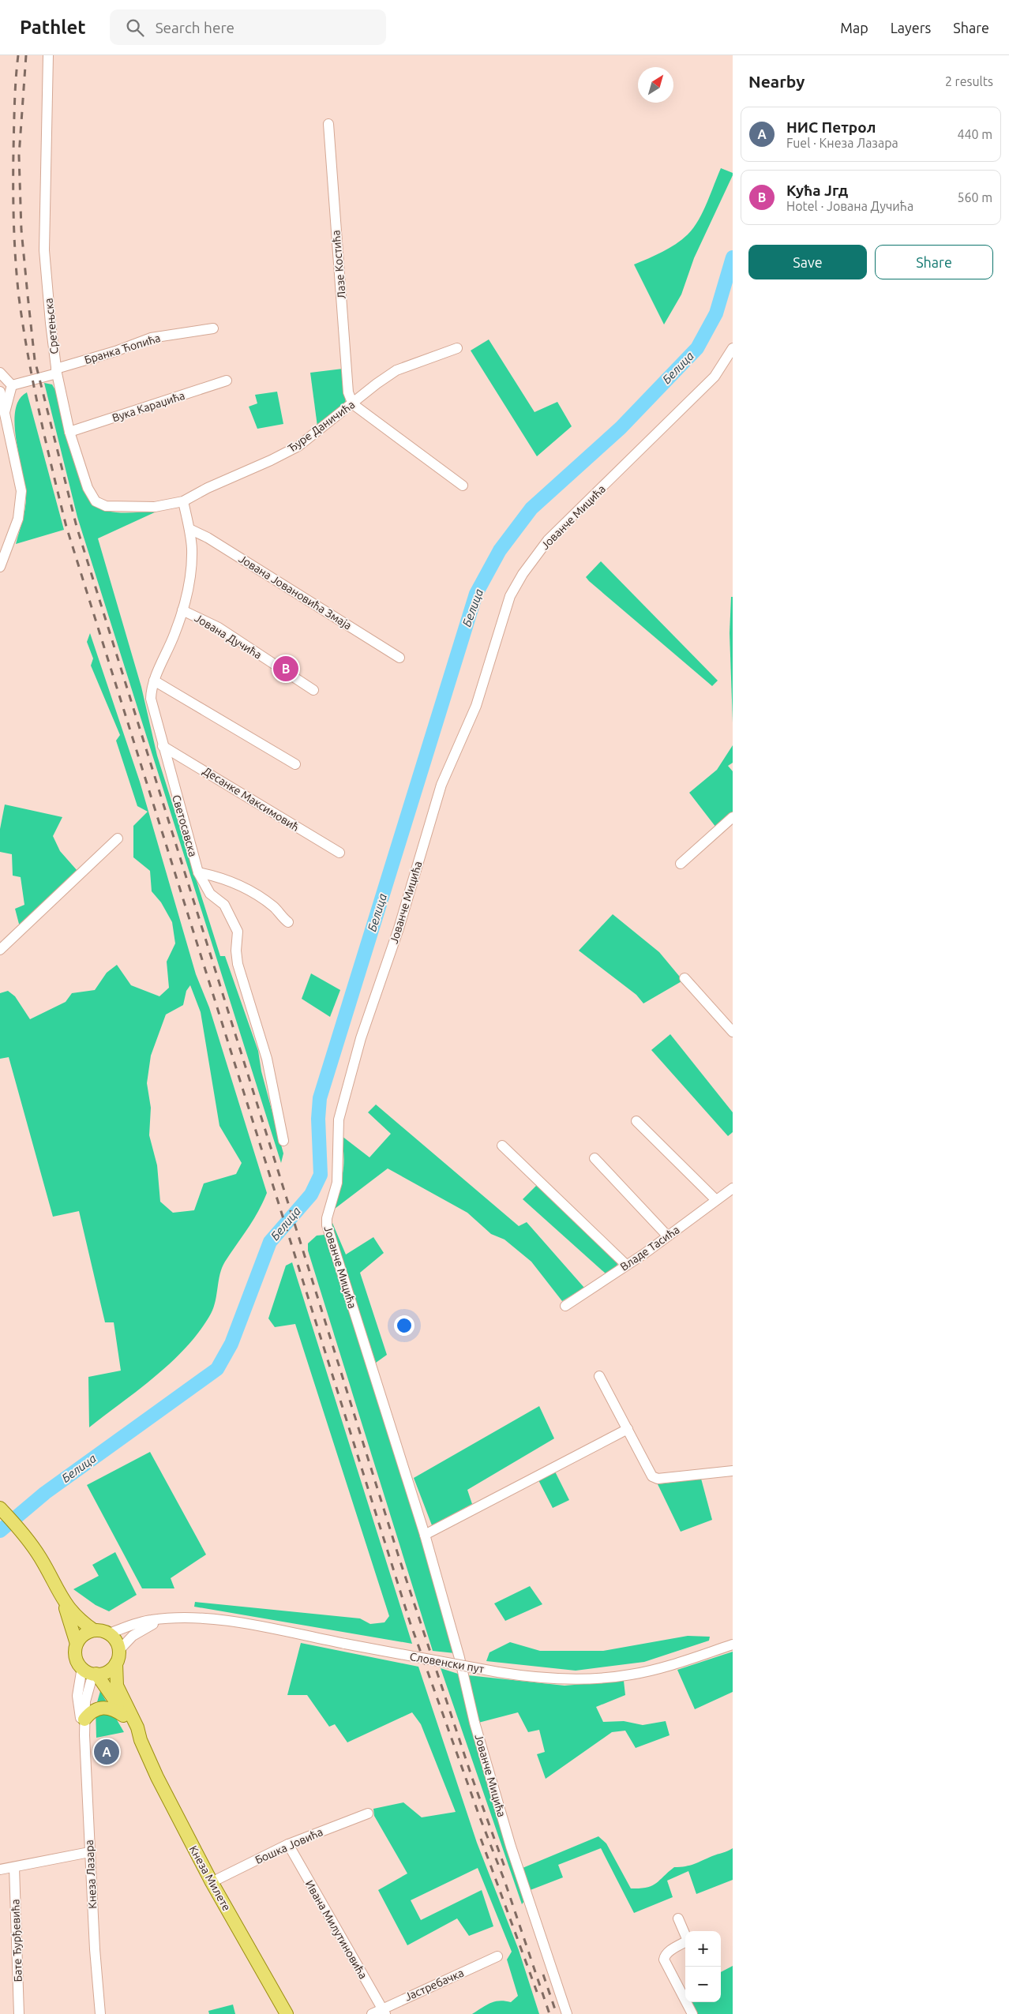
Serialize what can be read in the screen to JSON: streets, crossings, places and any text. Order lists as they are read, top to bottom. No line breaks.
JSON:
{"streets":{"main road":["Кнеза Милете"],"street":["Лазе Костића","Сретењска","Бранка Ћопића","Вука Караџића","Ђуре Даничића","Јованче Мицића","Јована Јовановића Змаја","Јована Дучића","Десанке Максимовић","Светосавска","Владе Тасића","Словенски пут","Бошка Јовића","Кнеза Лазара","Ивана Милутиновића","Бате Ђурђевића","Јастребачка"]},"crossings":[["Лазе Костића","Ђуре Даничића"],["Сретењска","Бранка Ћопића"],["Сретењска","Вука Караџића"],["Сретењска","Ђуре Даничића"],["Сретењска","Светосавска"],["Ђуре Даничића","Светосавска"],["Јована Јовановића Змаја","Светосавска"],["Јована Дучића","Светосавска"],["Десанке Максимовић","Светосавска"],["Словенски пут","Кнеза Лазара"],["Словенски пут","Кнеза Милете"],["Бошка Јовића","Кнеза Милете"],["Бошка Јовића","Ивана Милутиновића"],["Кнеза Лазара","Кнеза Милете"],["Ивана Милутиновића","Јастребачка"]],"water":["Белица"],"north":"top right","page":{"header":"Pathlet","search":"Search here","nav":["Map","Layers","Share"],"heading":["Nearby","2 results"],"list":[{"mark":"A","name":"НИС Петрол","note":"Fuel · Кнеза Лазара","value":"440 m"},{"mark":"B","name":"Кућа Јгд","note":"Hotel · Јована Дучића","value":"560 m"}],"buttons":["Save","Share"],"pins":["B","A"],"map_buttons":["+","−"]}}
